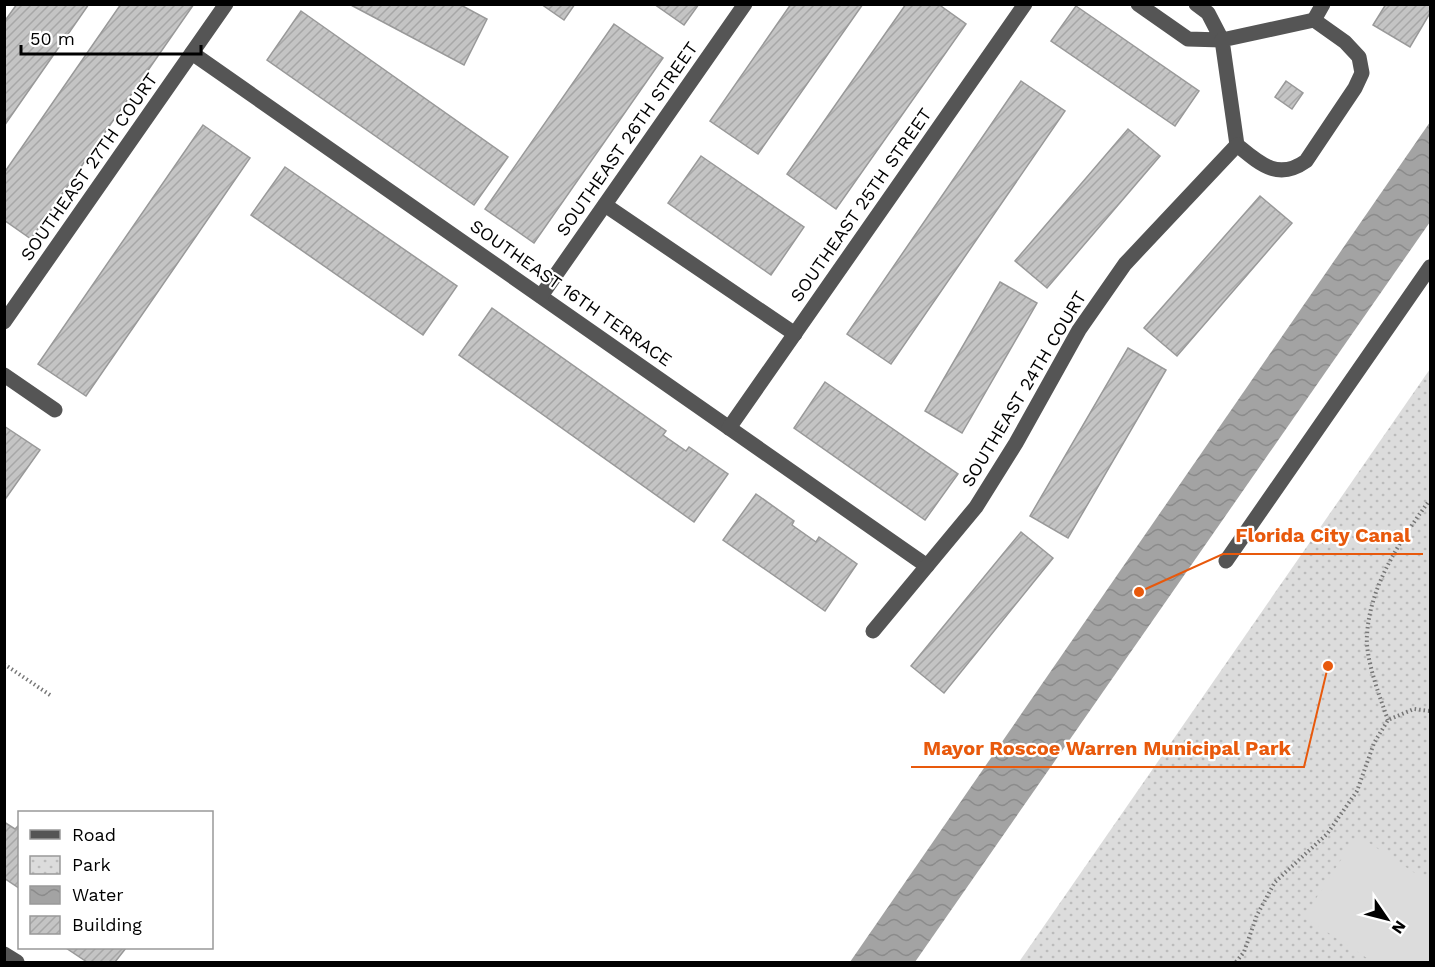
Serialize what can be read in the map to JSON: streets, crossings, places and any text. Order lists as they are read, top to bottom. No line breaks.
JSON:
{"streets":{"street":["SOUTHEAST 26TH STREET","SOUTHEAST 27TH COURT","SOUTHEAST 25TH STREET","SOUTHEAST 16TH TERRACE","SOUTHEAST 24TH COURT"]},"crossings":[["SOUTHEAST 26TH STREET","SOUTHEAST 16TH TERRACE"],["SOUTHEAST 27TH COURT","SOUTHEAST 16TH TERRACE"],["SOUTHEAST 25TH STREET","SOUTHEAST 16TH TERRACE"],["SOUTHEAST 16TH TERRACE","SOUTHEAST 24TH COURT"]],"places":["Florida City Canal","Mayor Roscoe Warren Municipal Park"],"legend":["Road","Park","Water","Building"],"scale_bar":"50 m","north":"bottom right"}
